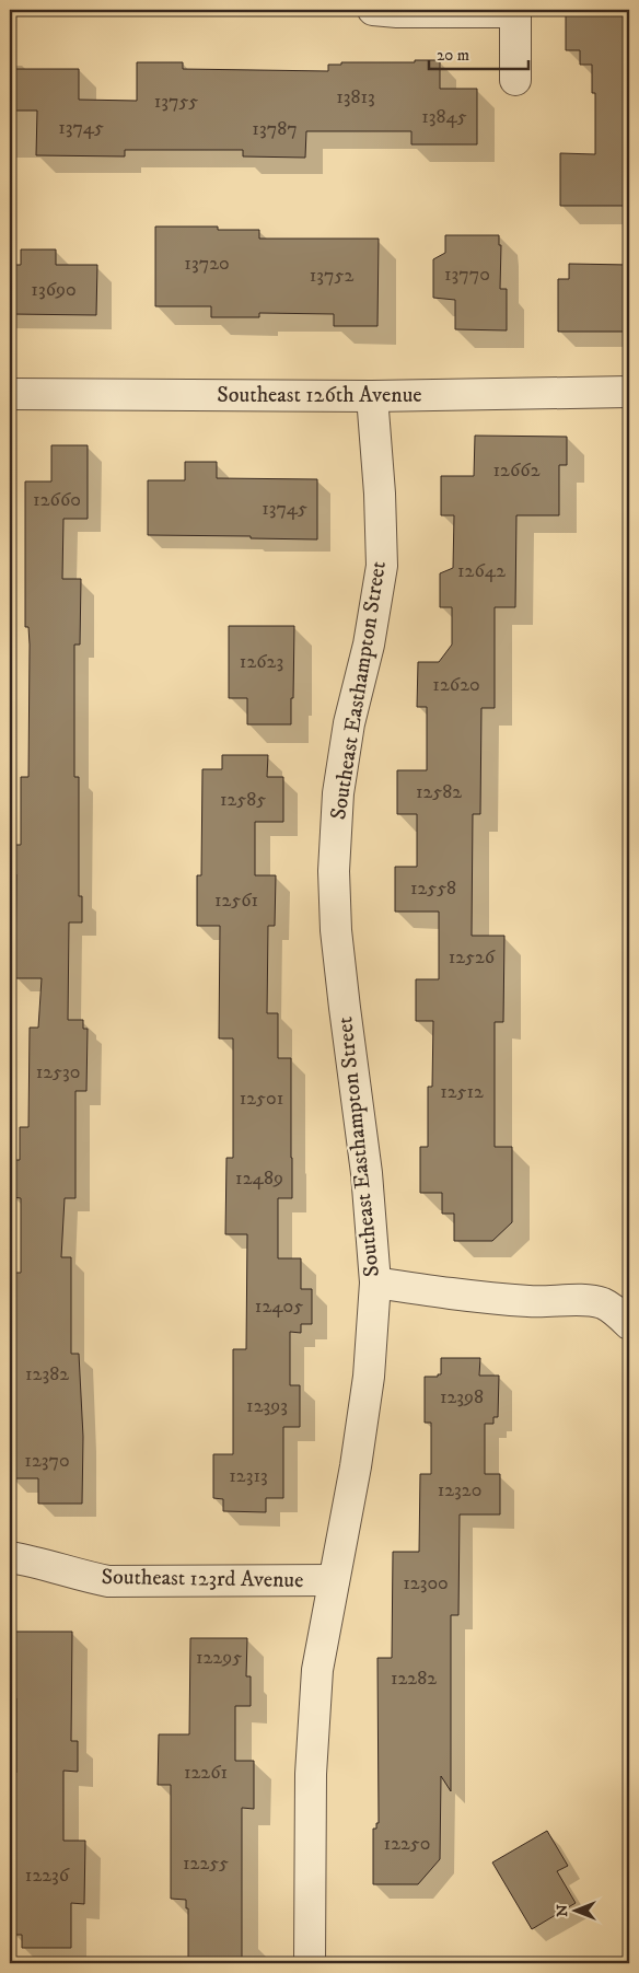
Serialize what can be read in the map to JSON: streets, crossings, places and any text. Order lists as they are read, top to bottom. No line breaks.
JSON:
{"streets":{"street":["Southeast 126th Avenue","Southeast Easthampton Street","Southeast 123rd Avenue"]},"crossings":[["Southeast 126th Avenue","Southeast Easthampton Street"],["Southeast Easthampton Street","Southeast 123rd Avenue"]],"house_numbers":["13813","13755","13845","13745","13787","13720","13770","13752","13690","12662","12660","13745","12642","12623","12620","12582","12585","12558","12561","12526","12530","12512","12501","12489","12405","12382","12398","12393","12370","12313","12320","12300","12295","12282","12261","12250","12255","12236"],"scale_bar":"20 m","north":"left"}
